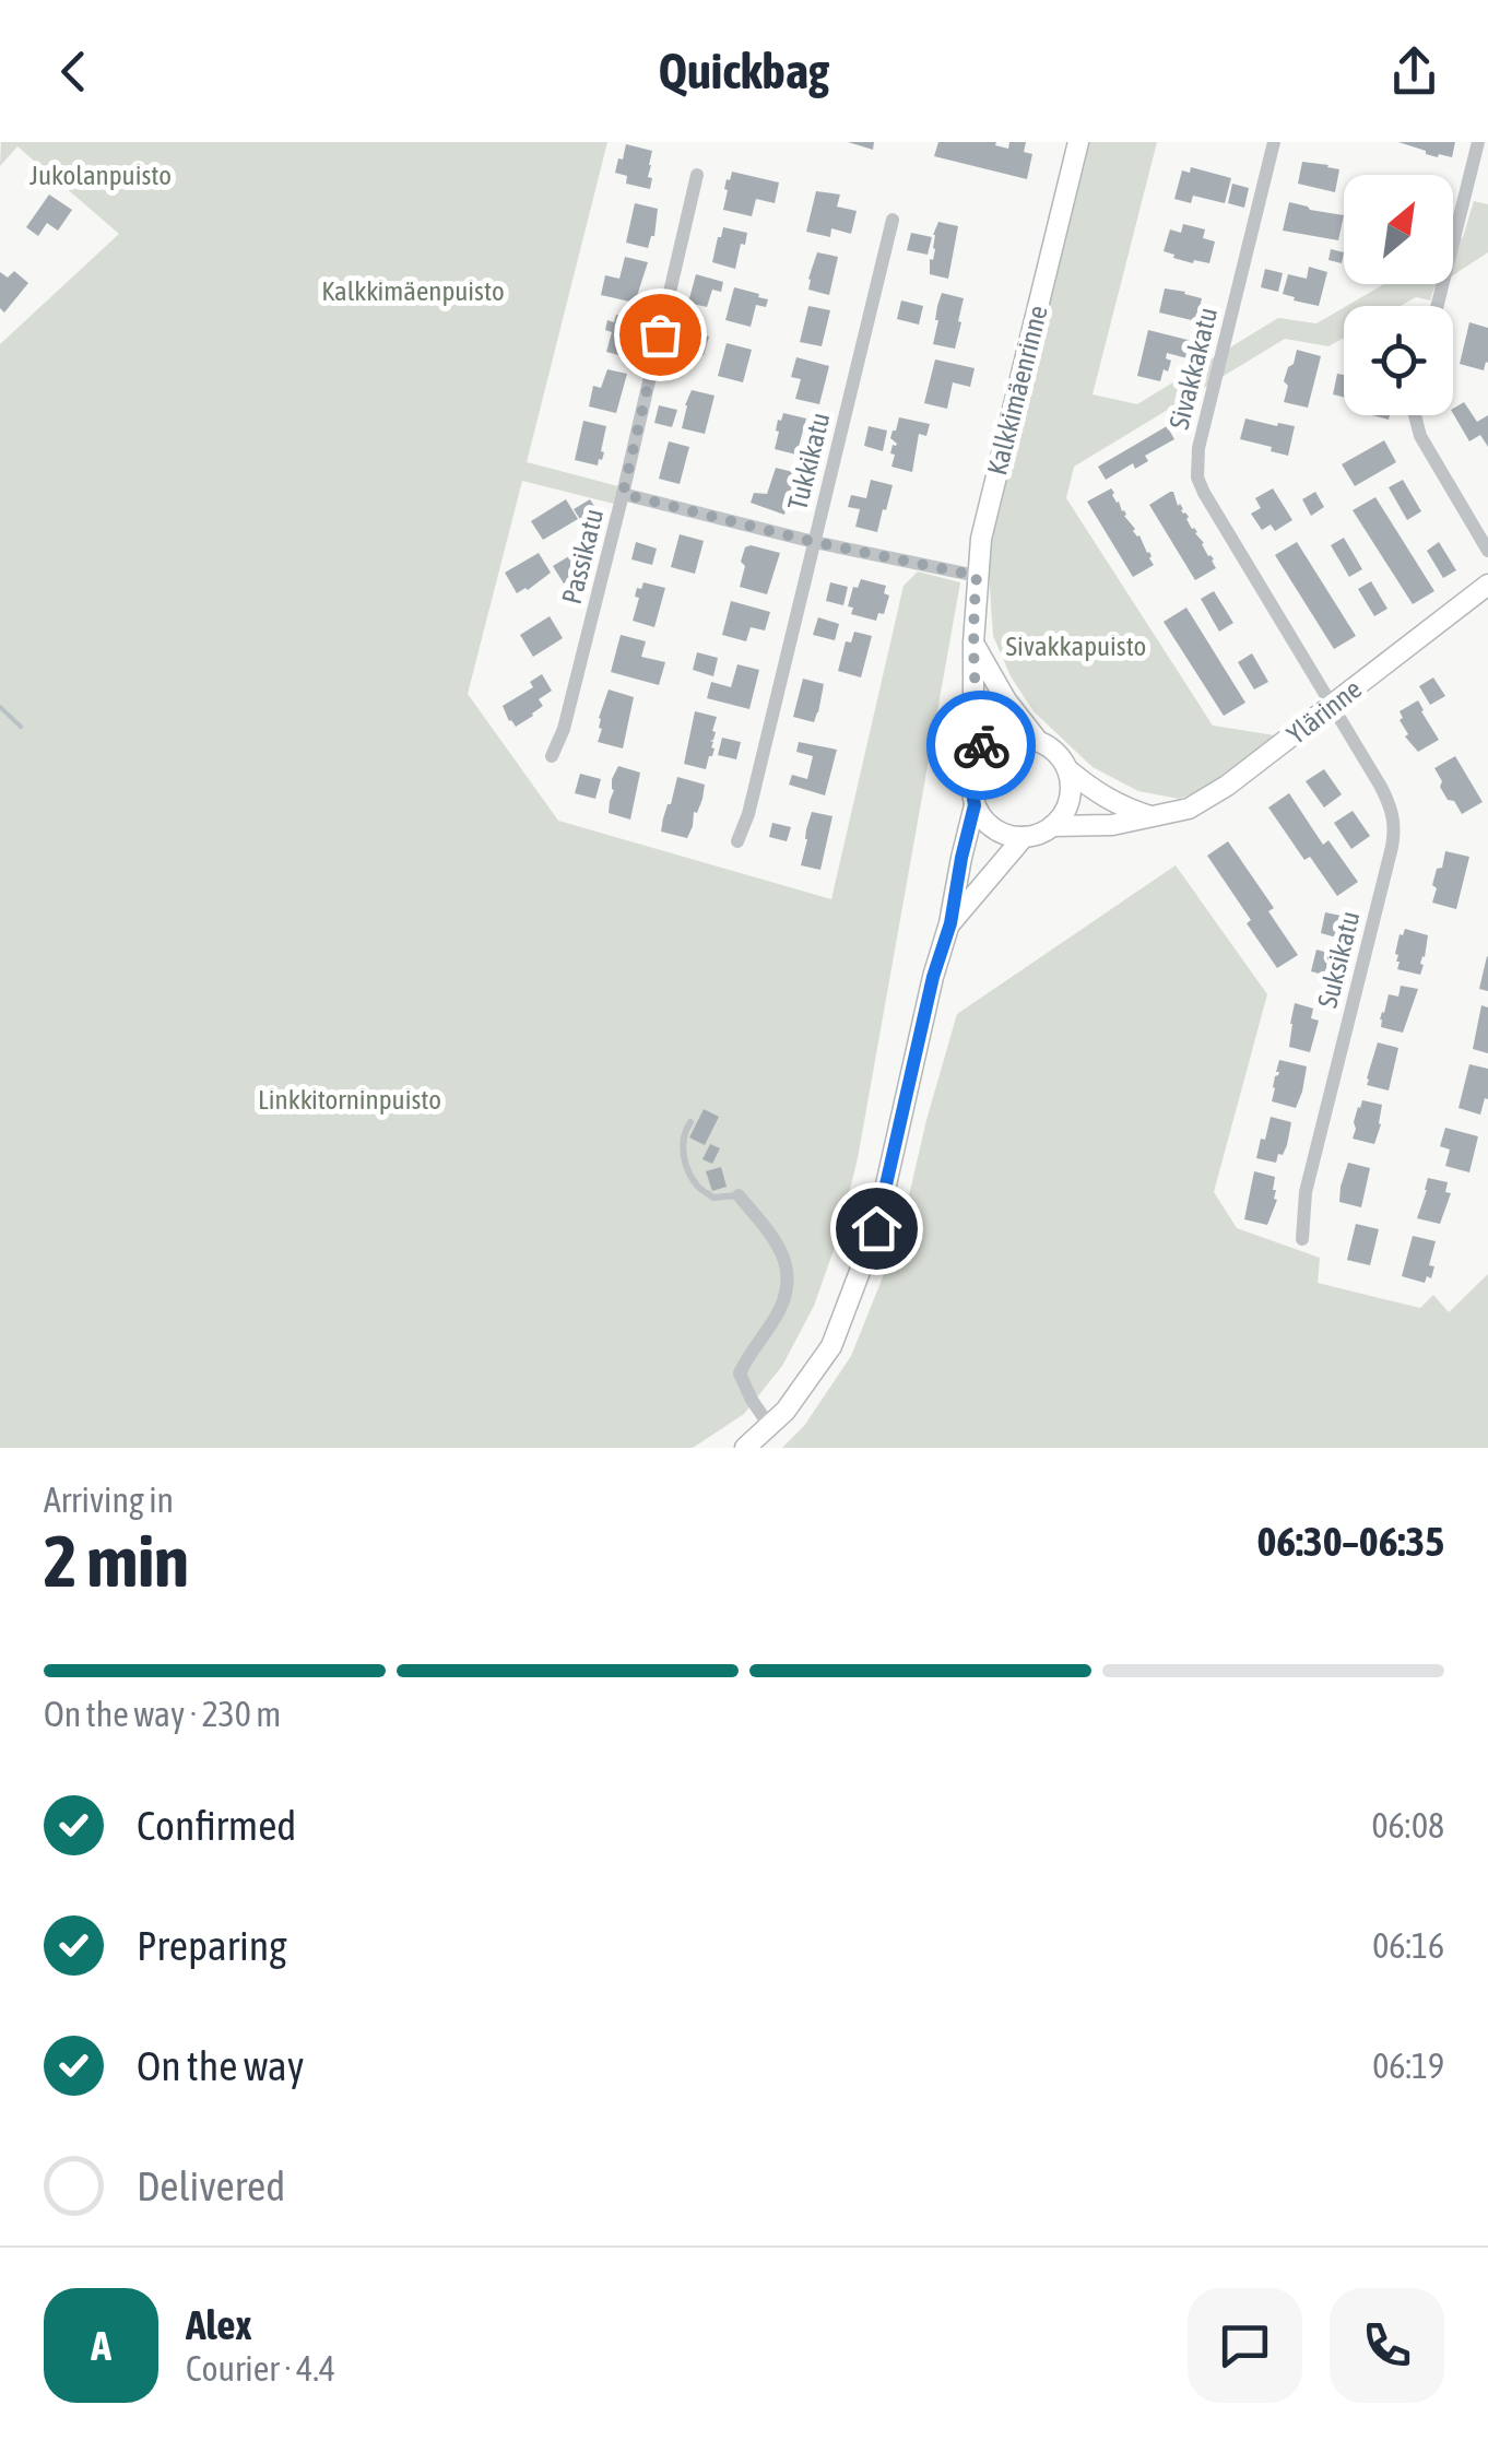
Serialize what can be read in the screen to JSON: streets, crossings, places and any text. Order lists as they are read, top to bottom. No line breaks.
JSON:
{"streets":{"street":["Sivakkakatu","Kalkkimäenrinne","Tukkikatu","Passikatu","Ylärinne","Suksikatu"]},"crossings":[["Sivakkakatu","Ylärinne"],["Sivakkakatu","Suksikatu"],["Kalkkimäenrinne","Ylärinne"],["Ylärinne","Suksikatu"]],"parks":["Jukolanpuisto","Kalkkimäenpuisto","Sivakkapuisto","Linkkitorninpuisto"],"north":"top right","page":{"header":"Quickbag","heading":["2 min","Arriving in","06:30–06:35"],"panel":["Alex","Courier · 4.4"],"bar":"On the way · 230 m","list":[["Confirmed","06:08"],["Preparing","06:16"],["On the way","06:19"],"Delivered"],"round":"A"}}
